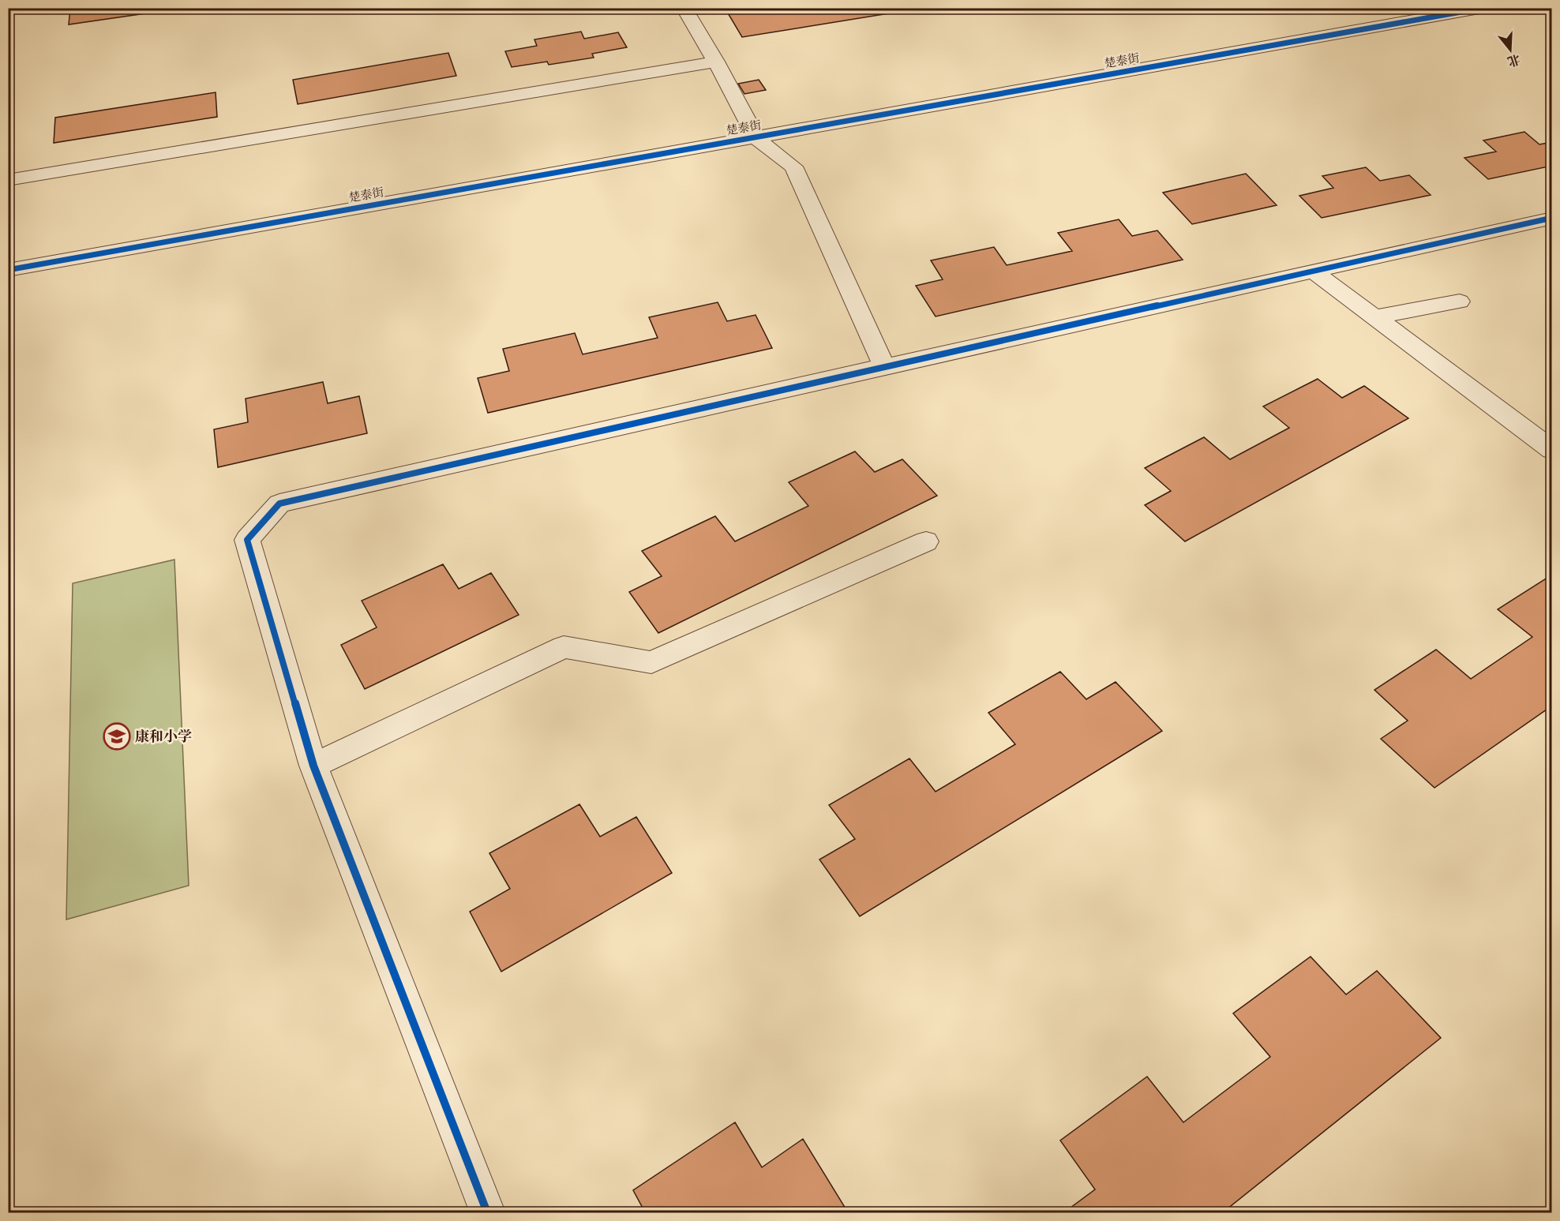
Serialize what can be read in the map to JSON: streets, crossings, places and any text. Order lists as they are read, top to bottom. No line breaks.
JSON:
{"streets":{"street":["楚泰街"]},"places":{"school or university":["康和小学"]},"north":"bottom"}
